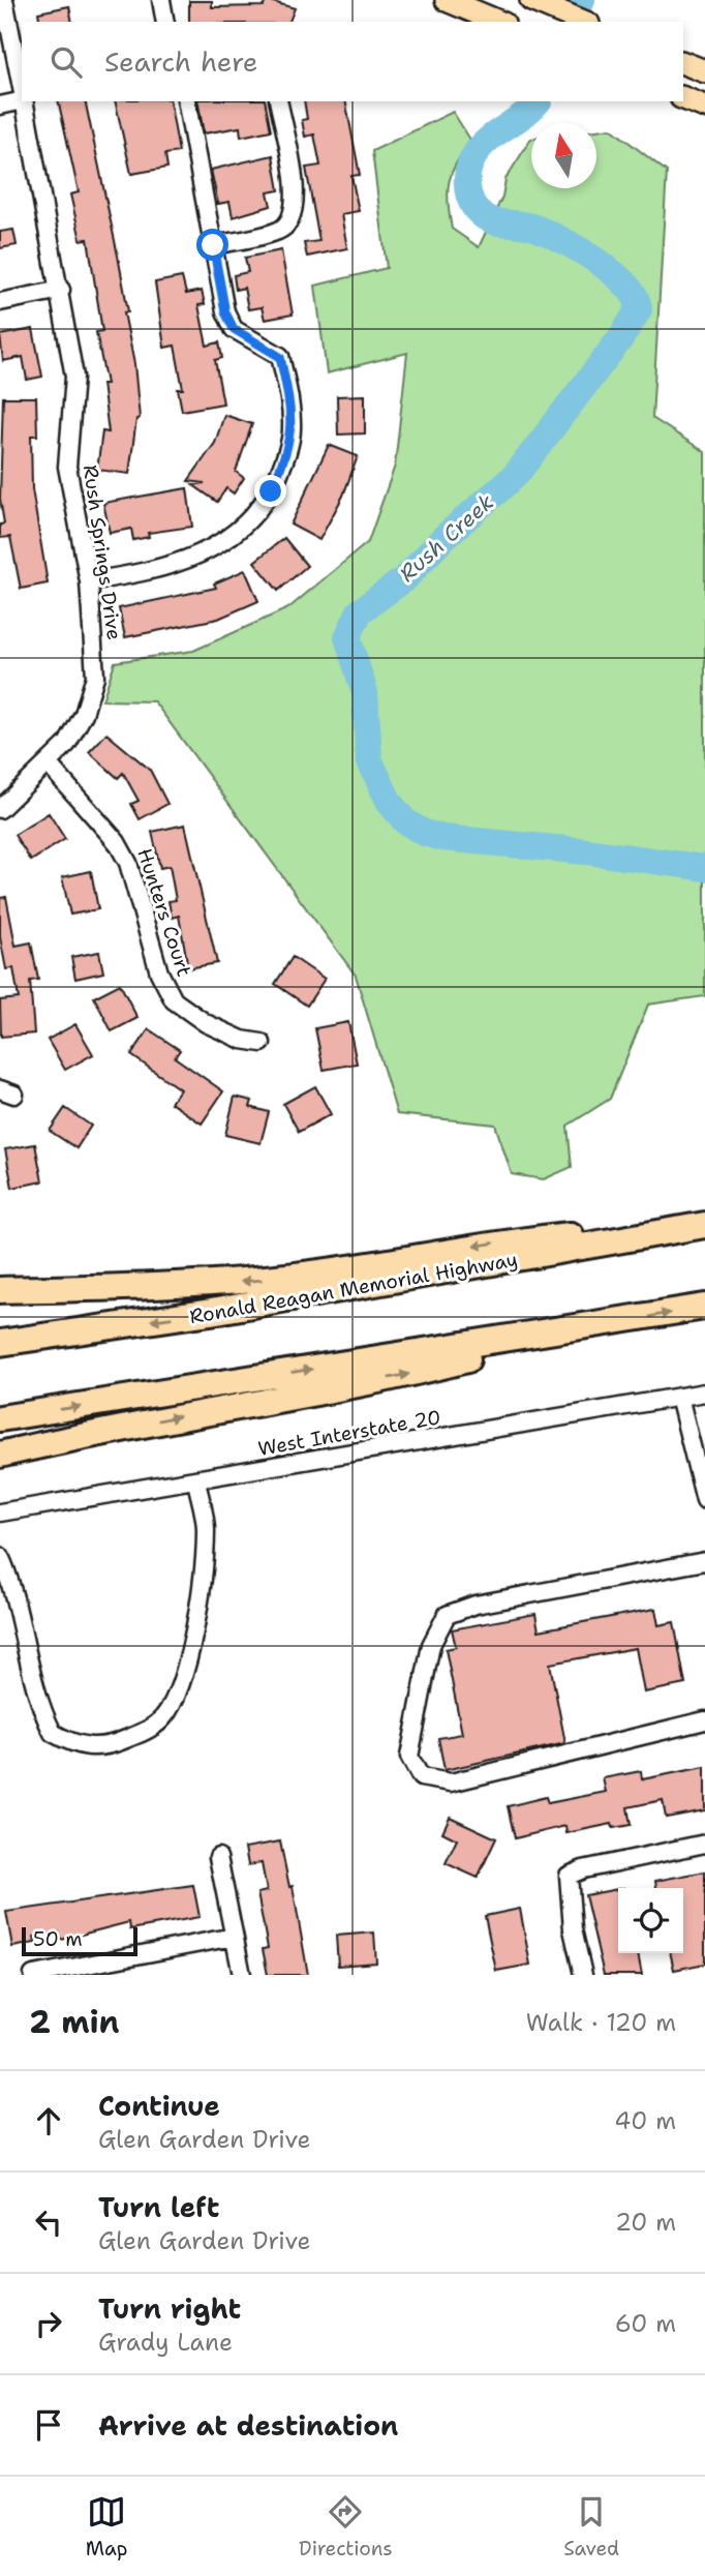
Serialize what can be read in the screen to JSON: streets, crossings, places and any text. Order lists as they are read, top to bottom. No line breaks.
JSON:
{"streets":{"highway":["Ronald Reagan Memorial Highway"],"street":["Rush Springs Drive","Hunters Court","West Interstate 20"]},"crossings":[["Rush Springs Drive","Hunters Court"]],"water":["Rush Creek"],"scale_bar":"50 m","north":"top","page":{"search":"Search here","scale":"50 m","heading":["2 min","Walk · 120 m"],"list":[["Continue","Glen Garden Drive","40 m"],["Turn left","Glen Garden Drive","20 m"],["Turn right","Grady Lane","60 m"],"Arrive at destination"],"nav":["Map","Directions","Saved"]}}
